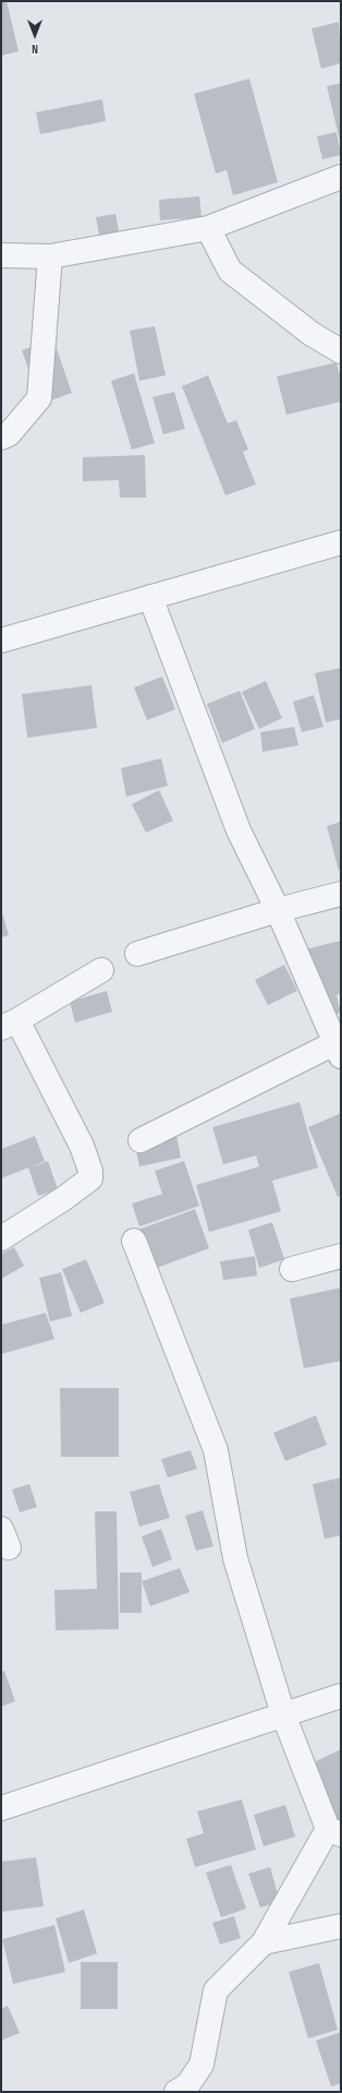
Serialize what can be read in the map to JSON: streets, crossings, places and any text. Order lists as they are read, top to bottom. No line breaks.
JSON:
{"north":"bottom"}
